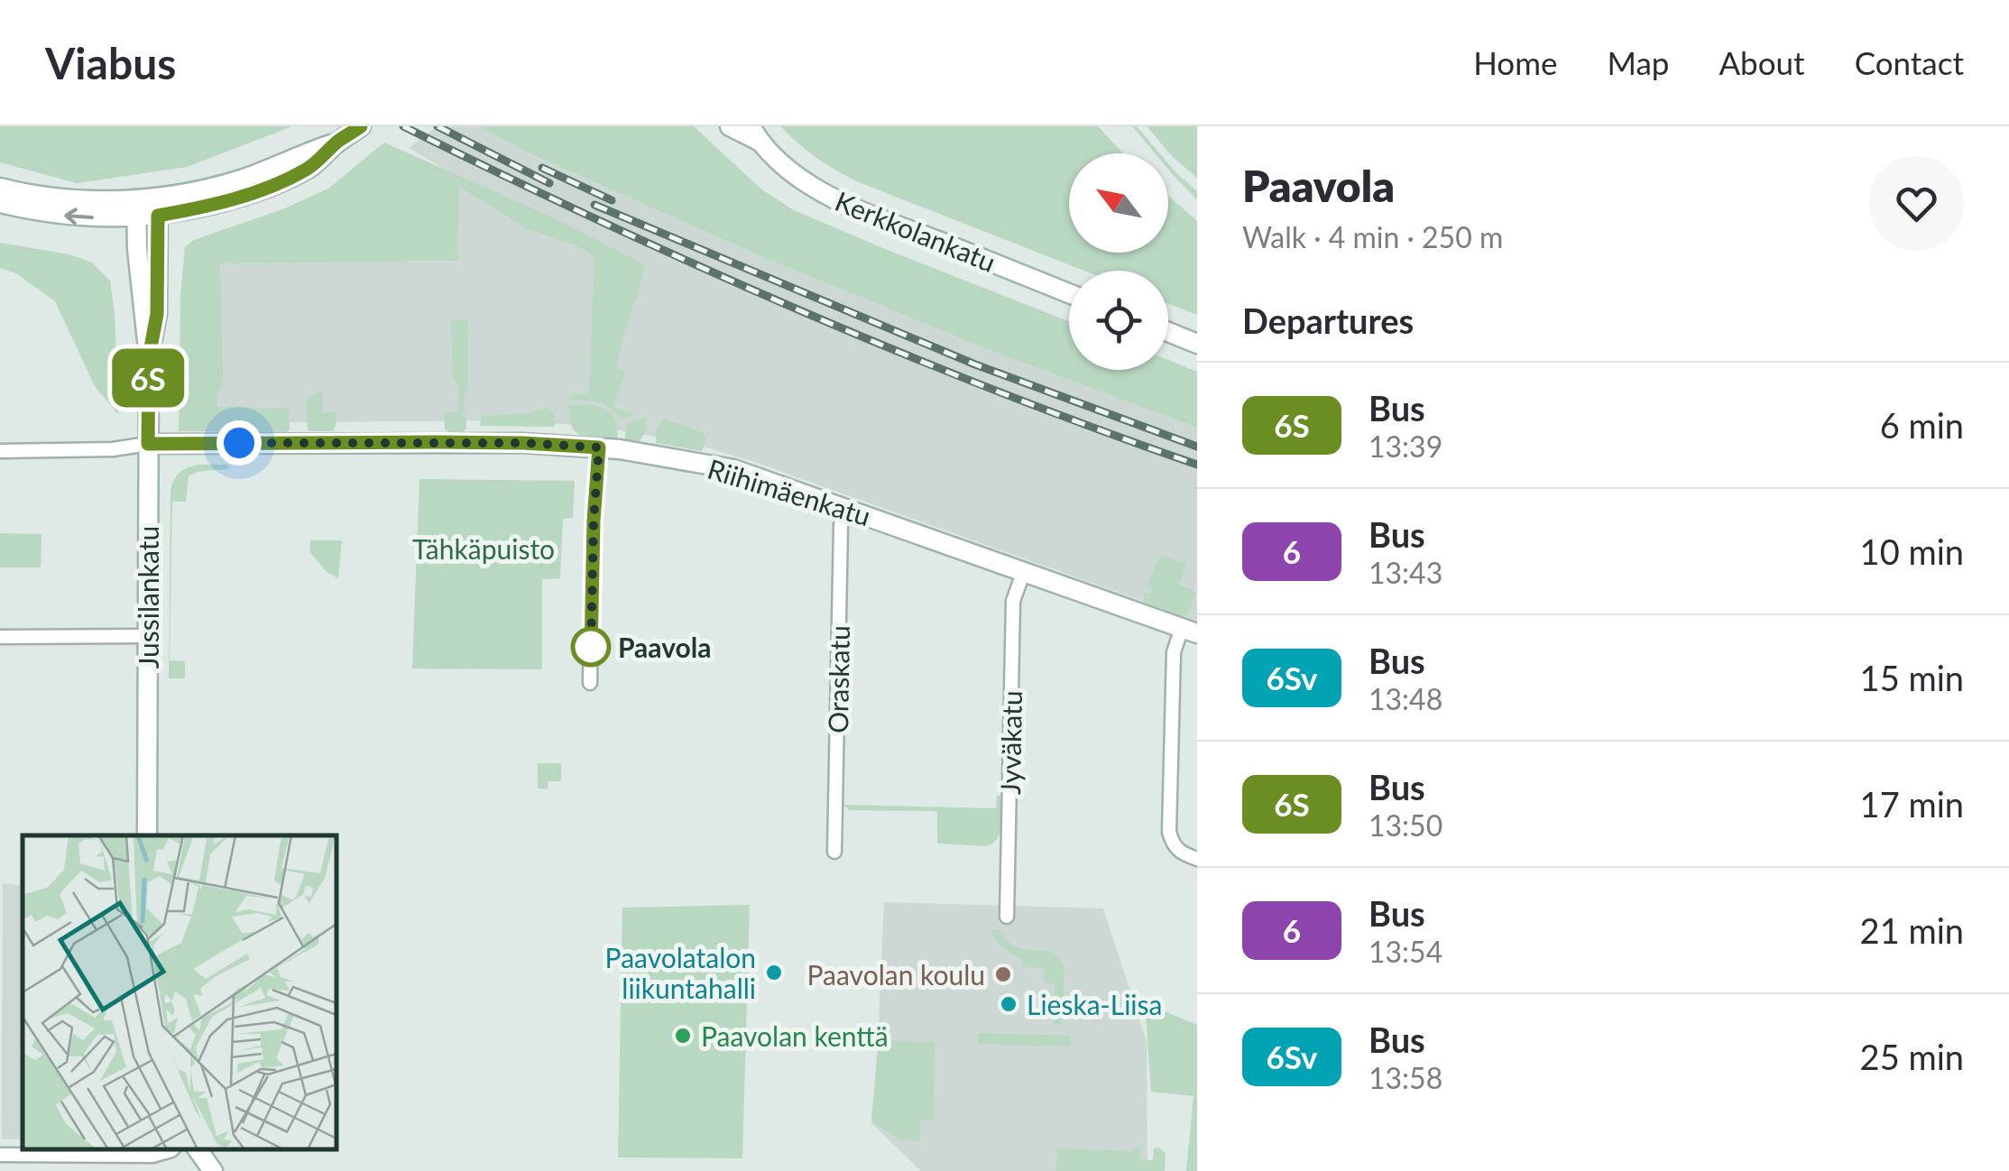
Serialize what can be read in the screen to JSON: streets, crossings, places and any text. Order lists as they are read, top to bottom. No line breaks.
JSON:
{"streets":{"main road":["Kerkkolankatu","Riihimäenkatu","Jussilankatu"],"street":["Oraskatu","Jyväkatu"]},"crossings":[["Riihimäenkatu","Jussilankatu"],["Riihimäenkatu","Oraskatu"],["Riihimäenkatu","Jyväkatu"]],"parks":["Tähkäpuisto"],"places":["Paavola","Paavolatalon liikuntahalli","Paavolan koulu","Lieska-Liisa","Paavolan kenttä"],"lines":["bus line 6S"],"north":"top left","page":{"header":"Viabus","nav":["Home","Map","About","Contact"],"on_map":"6S","heading":[["Paavola","Walk · 4 min · 250 m"],"Departures"],"list":[{"mark":"6S","name":"Bus","note":"13:39","value":"6 min"},{"mark":"6","name":"Bus","note":"13:43","value":"10 min"},{"mark":"6Sv","name":"Bus","note":"13:48","value":"15 min"},{"mark":"6S","name":"Bus","note":"13:50","value":"17 min"},{"mark":"6","name":"Bus","note":"13:54","value":"21 min"},{"mark":"6Sv","name":"Bus","note":"13:58","value":"25 min"}]}}
